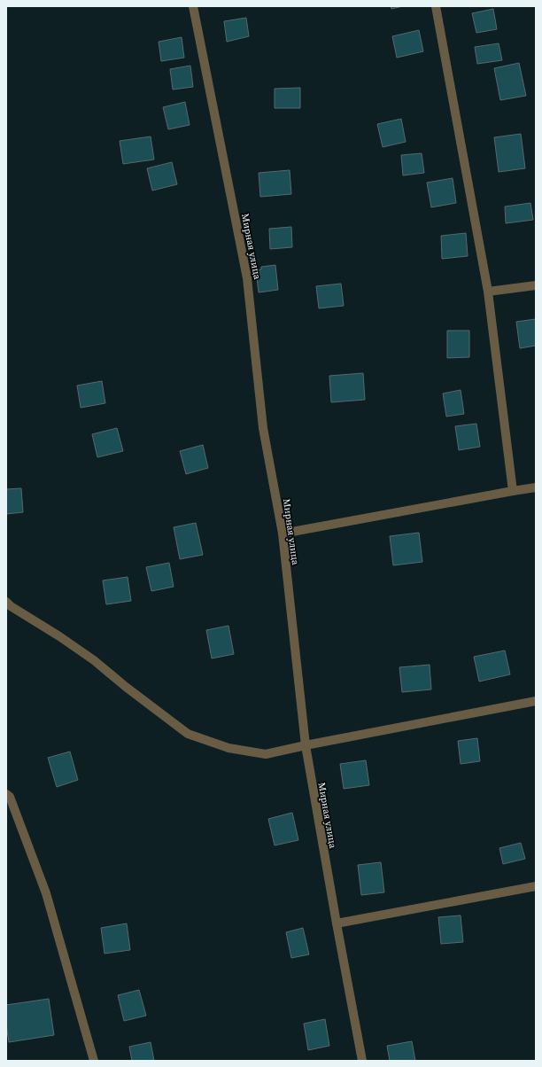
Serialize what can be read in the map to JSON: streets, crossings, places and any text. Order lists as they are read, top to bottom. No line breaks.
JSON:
{"streets":{"street":["Мирная улица"]}}
